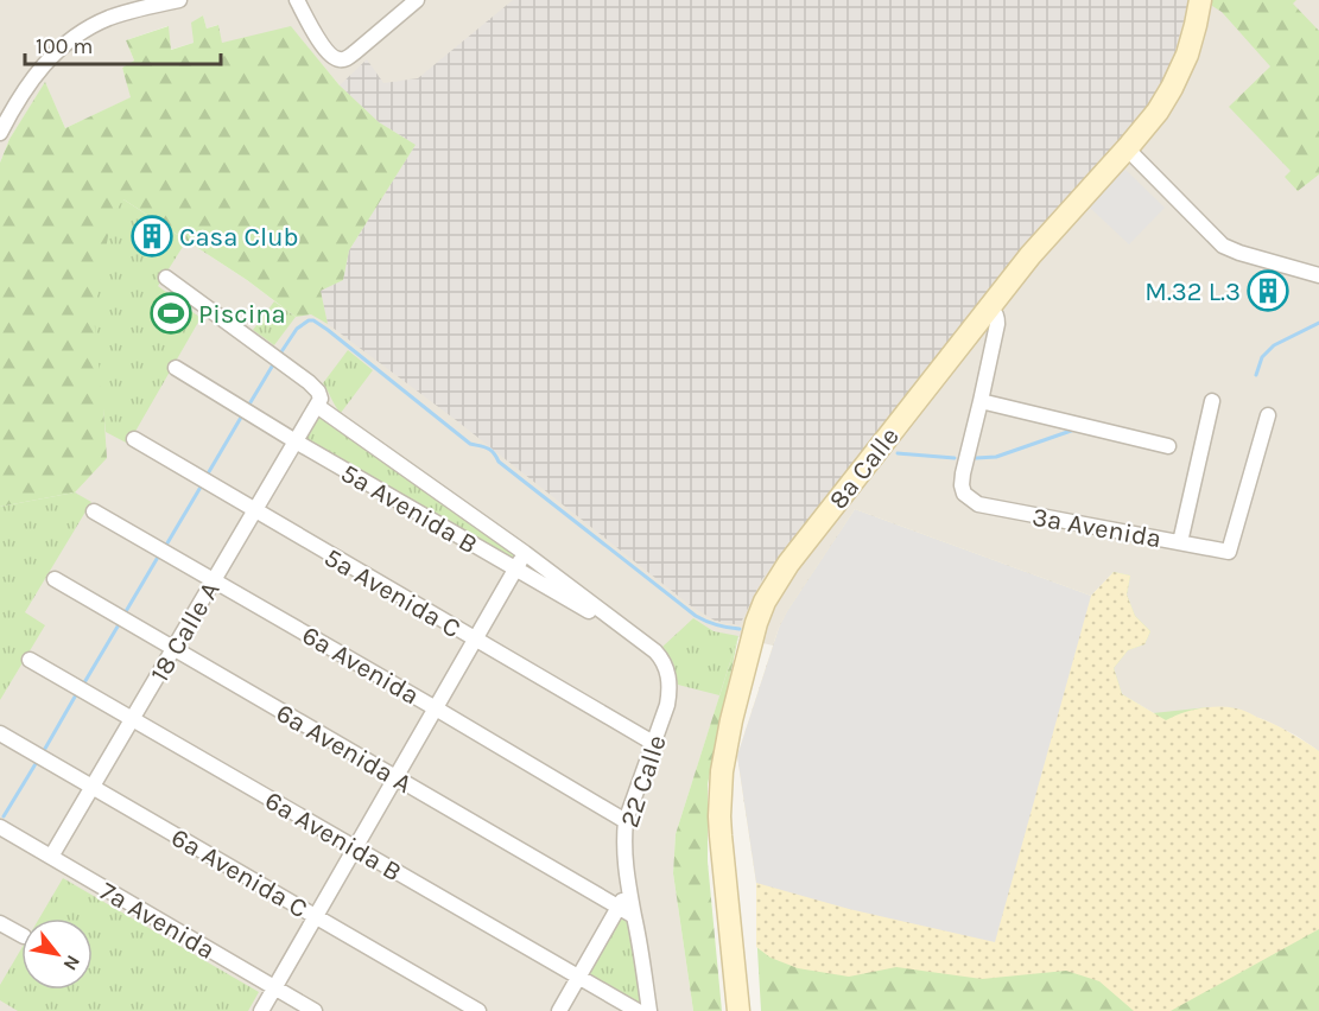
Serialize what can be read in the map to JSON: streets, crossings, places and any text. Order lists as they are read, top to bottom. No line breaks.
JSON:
{"streets":{"main road":["8a Calle"],"street":["5a Avenida B","3a Avenida","5a Avenida C","18 Calle A","6a Avenida","6a Avenida A","22 Calle","6a Avenida B","6a Avenida C","7a Avenida"]},"crossings":[["5a Avenida B","18 Calle A"],["5a Avenida B","22 Calle"],["5a Avenida C","18 Calle A"],["5a Avenida C","22 Calle"],["18 Calle A","6a Avenida"],["18 Calle A","6a Avenida A"],["18 Calle A","6a Avenida B"],["18 Calle A","6a Avenida C"],["18 Calle A","7a Avenida"],["6a Avenida","22 Calle"],["6a Avenida A","22 Calle"]],"places":{"building":["Casa Club","M.32 L.3"],"sports":["Piscina"]},"scale_bar":"100 m","north":"bottom right"}
